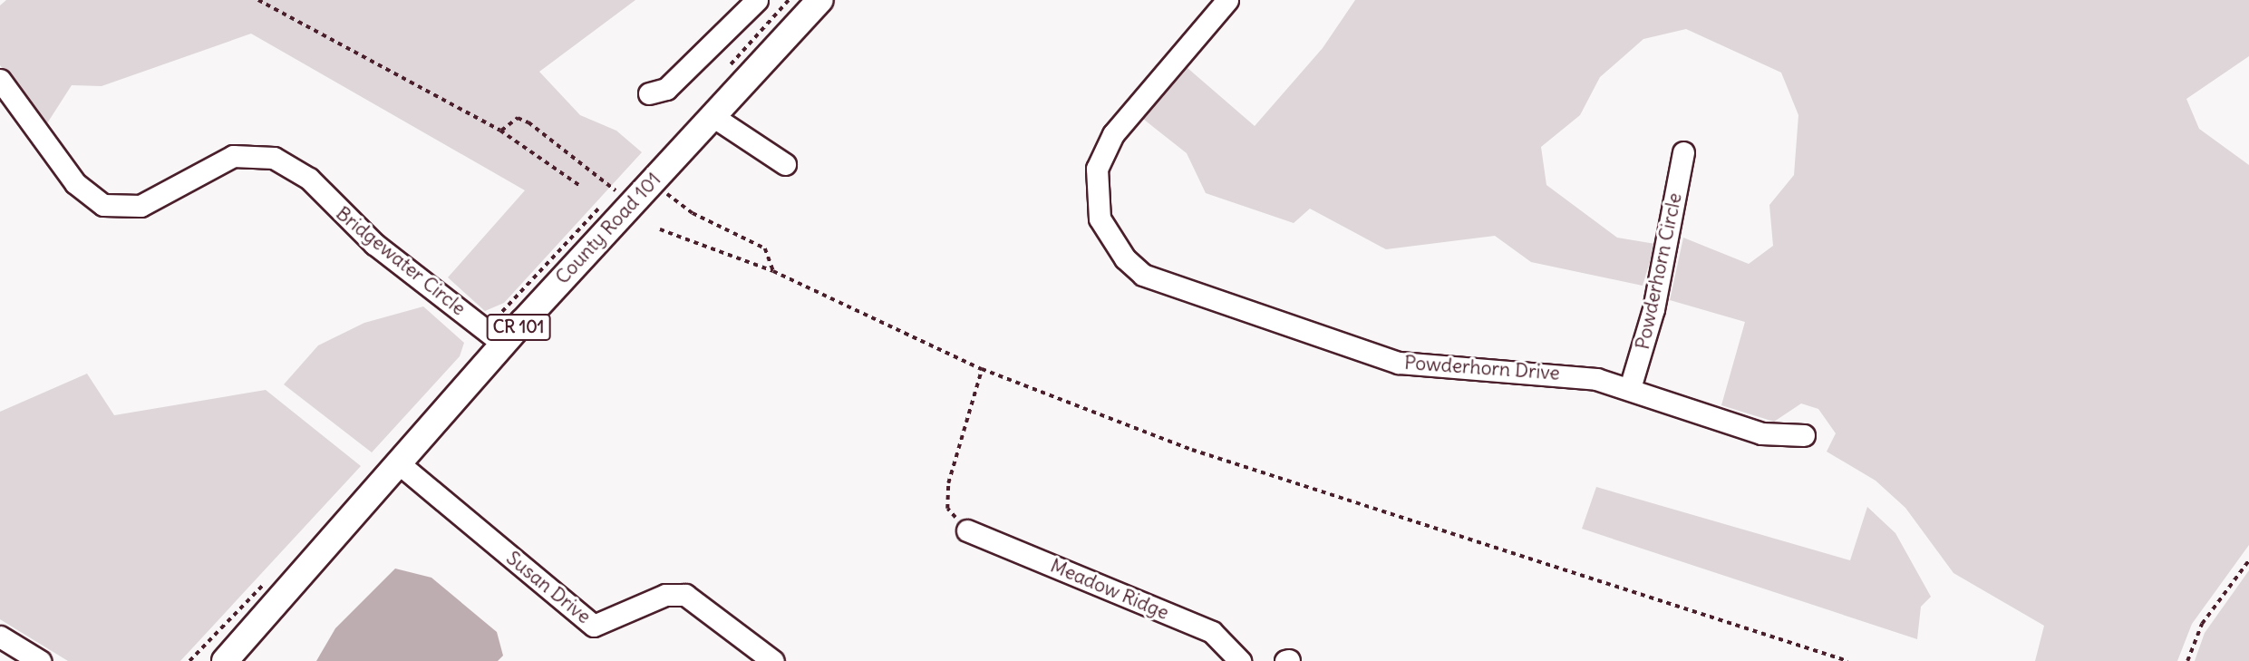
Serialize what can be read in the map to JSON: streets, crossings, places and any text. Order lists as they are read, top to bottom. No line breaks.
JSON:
{"streets":{"main road":["County Road 101","CR 101"],"street":["Bridgewater Circle","Powderhorn Circle","Powderhorn Drive","Susan Drive","Meadow Ridge"]},"crossings":[["County Road 101","Bridgewater Circle"],["County Road 101","Susan Drive"],["Powderhorn Circle","Powderhorn Drive"]]}
